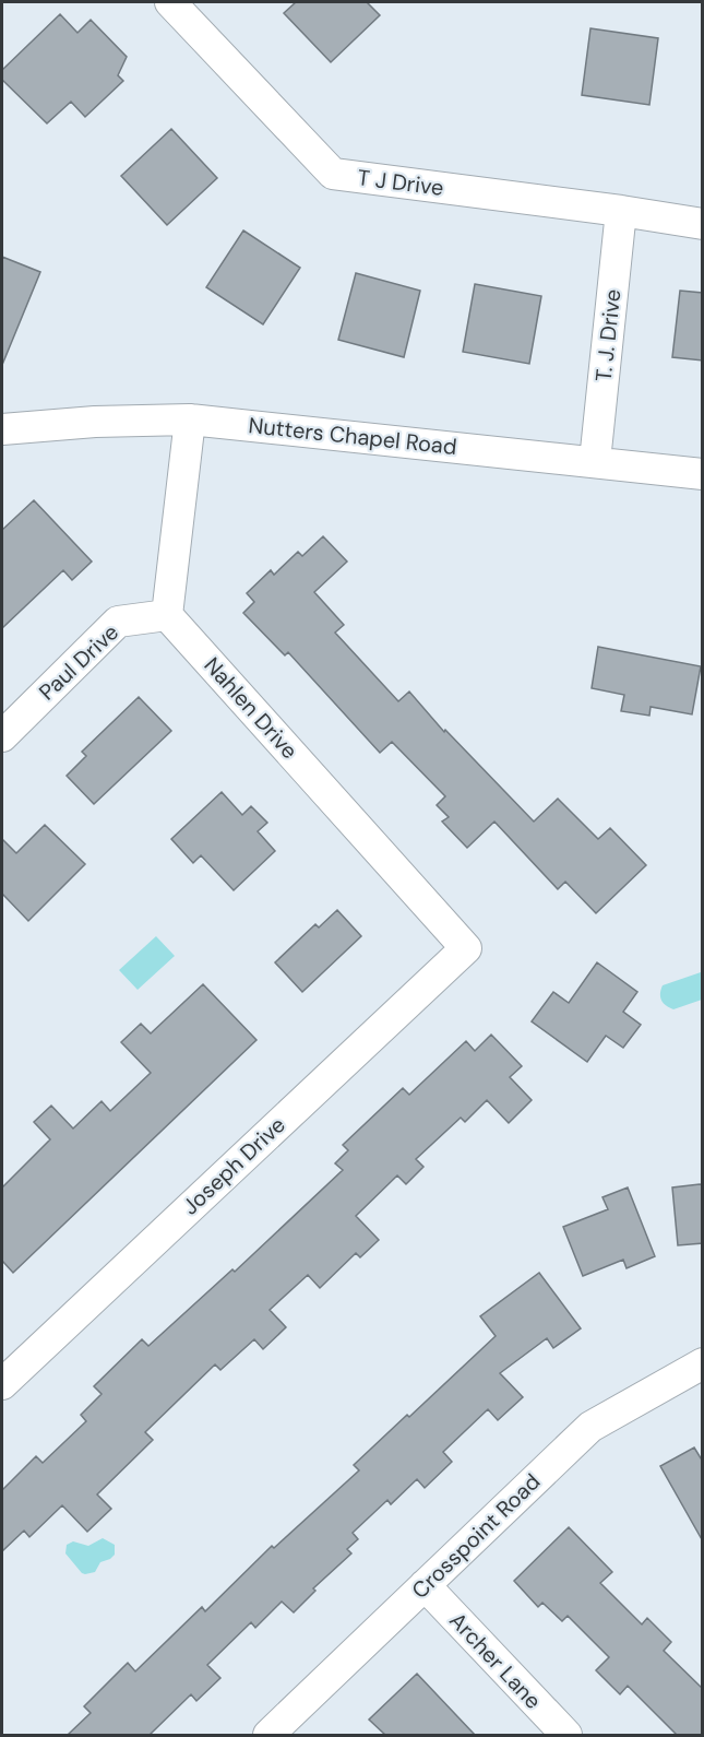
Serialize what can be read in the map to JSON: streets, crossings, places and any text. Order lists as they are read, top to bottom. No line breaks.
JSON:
{"streets":{"street":["T J Drive","T. J. Drive","Nutters Chapel Road","Paul Drive","Nahlen Drive","Joseph Drive","Crosspoint Road","Archer Lane"]},"crossings":[["T J Drive","T. J. Drive"],["T. J. Drive","Nutters Chapel Road"],["Paul Drive","Nahlen Drive"],["Nahlen Drive","Joseph Drive"],["Crosspoint Road","Archer Lane"]]}
